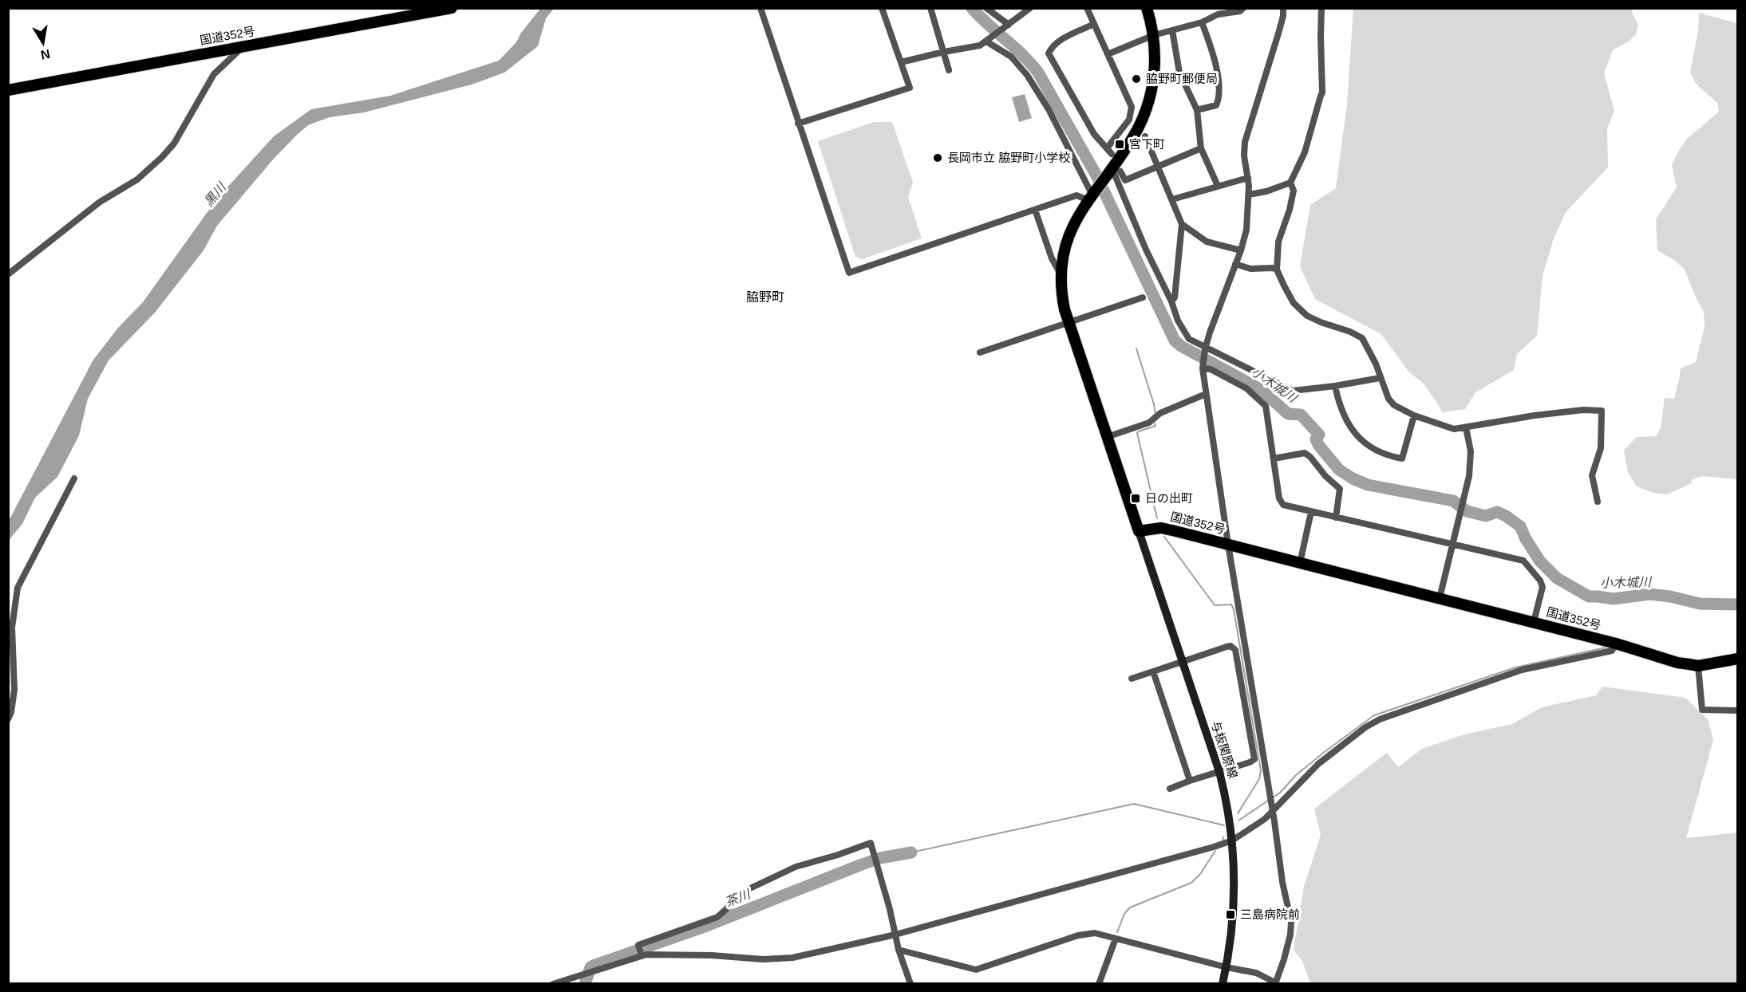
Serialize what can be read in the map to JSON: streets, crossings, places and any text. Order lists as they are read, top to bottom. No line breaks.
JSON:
{"streets":{"highway":["国道352号"],"main road":["与板関原線"]},"crossings":[["国道352号","与板関原線"]],"districts":["脇野町"],"water":["黒川","小木城川","茶川"],"places":{"other":["脇野町郵便局","長岡市立 脇野町小学校"],"transit":["宮下町","日の出町","三島病院前"]},"north":"bottom"}
